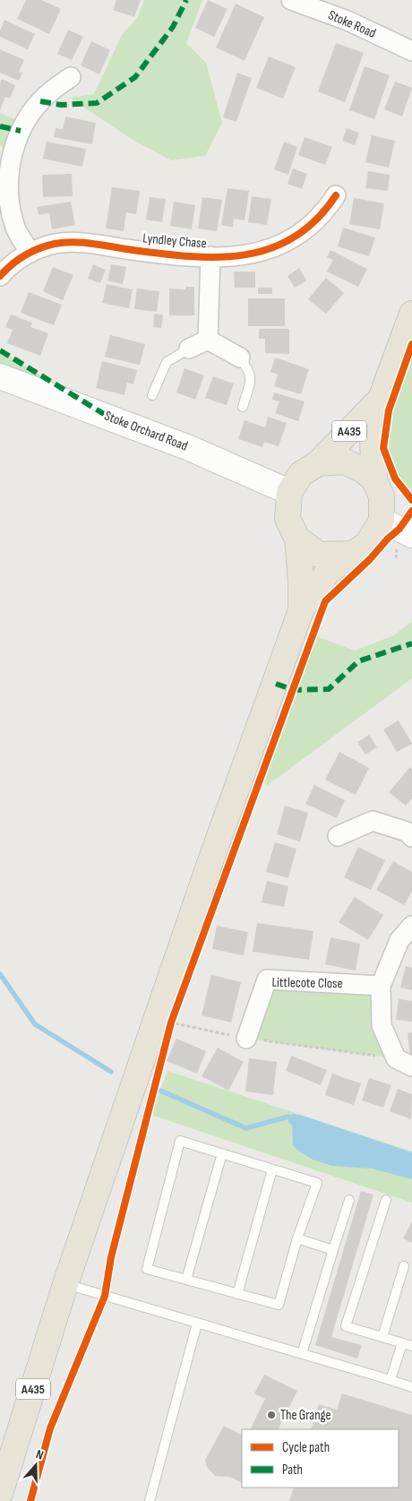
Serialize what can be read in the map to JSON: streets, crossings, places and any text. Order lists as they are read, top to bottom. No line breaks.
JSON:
{"streets":{"main road":["A435"],"street":["Stoke Road","Lyndley Chase","Stoke Orchard Road","Littlecote Close"]},"crossings":[["Stoke Orchard Road","A435"]],"places":["The Grange"],"legend":["Cycle path","Path"],"north":"top"}
